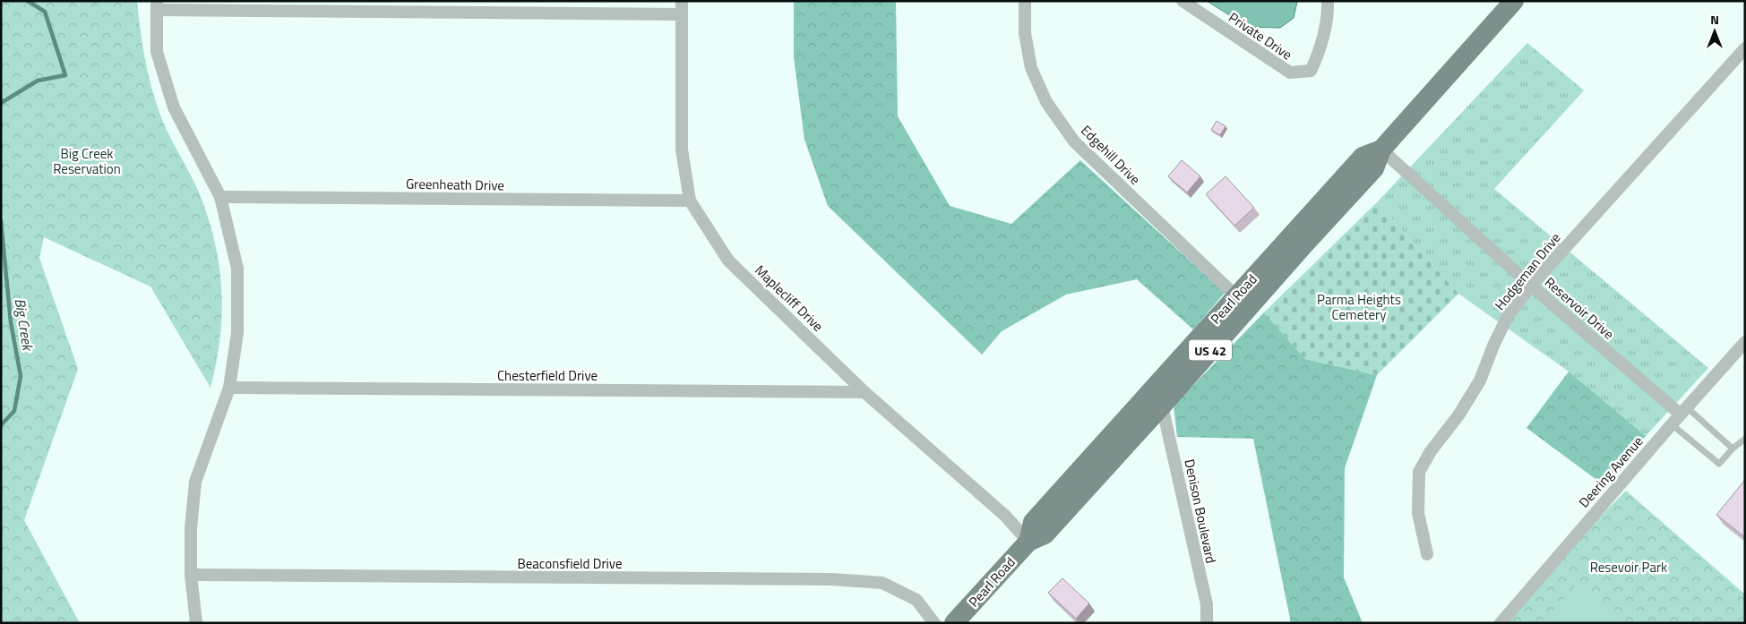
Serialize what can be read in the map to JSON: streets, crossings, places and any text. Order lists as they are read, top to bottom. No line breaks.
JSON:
{"streets":{"main road":["Pearl Road","US 42"],"street":["Private Drive","Edgehill Drive","Greenheath Drive","Hodgeman Drive","Maplecliff Drive","Reservoir Drive","Chesterfield Drive","Deering Avenue","Denison Boulevard","Beaconsfield Drive"]},"crossings":[["Edgehill Drive","Pearl Road"],["Greenheath Drive","Maplecliff Drive"],["Hodgeman Drive","Reservoir Drive"],["Maplecliff Drive","Pearl Road"],["Maplecliff Drive","Chesterfield Drive"],["Pearl Road","Reservoir Drive"],["Pearl Road","Denison Boulevard"],["Reservoir Drive","Deering Avenue"]],"water":["Big Creek"],"parks":["Big Creek Reservation","Parma Heights Cemetery","Resevoir Park"],"north":"top"}
